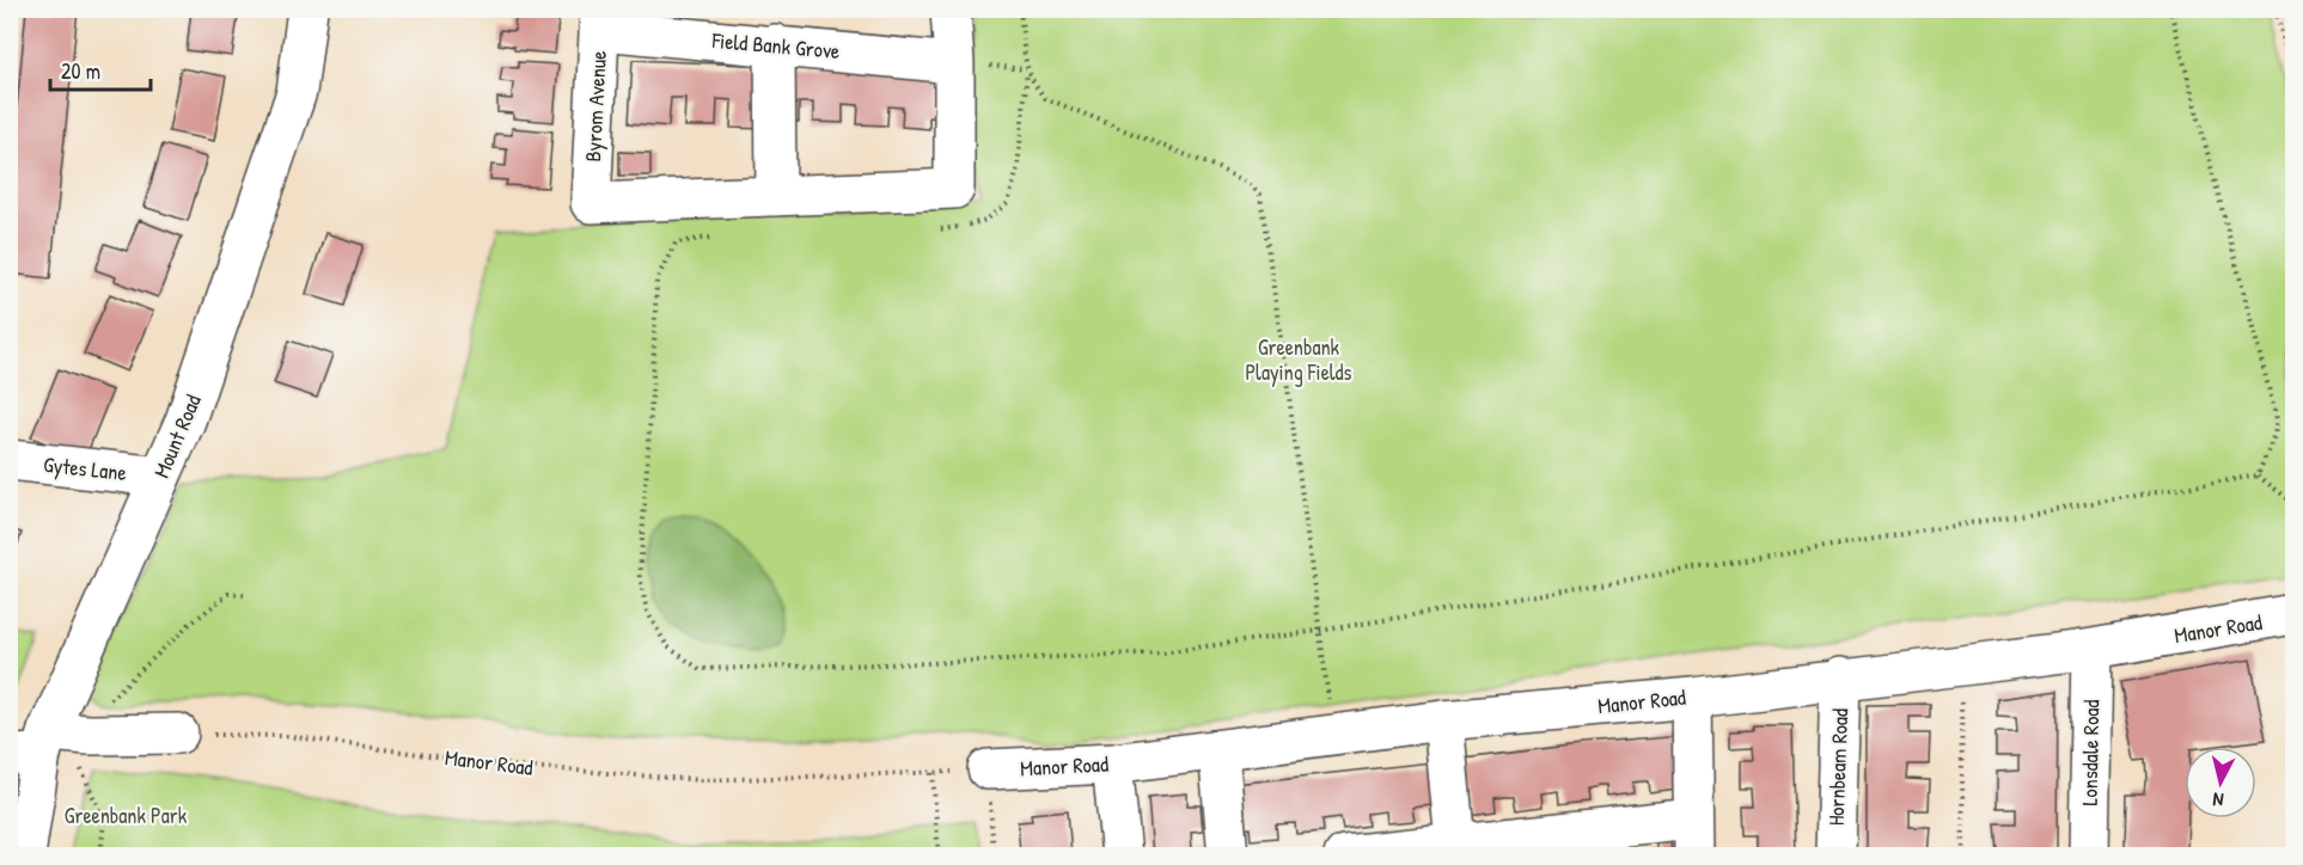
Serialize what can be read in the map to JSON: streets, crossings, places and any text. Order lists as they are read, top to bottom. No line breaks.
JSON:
{"streets":{"street":["Field Bank Grove","Byrom Avenue","Mount Road","Gytes Lane","Manor Road","Lonsdale Road","Hornbeam Road"]},"crossings":[["Field Bank Grove","Byrom Avenue"],["Mount Road","Gytes Lane"],["Manor Road","Lonsdale Road"],["Manor Road","Hornbeam Road"]],"parks":["Greenbank Playing Fields","Greenbank Park"],"scale_bar":"20 m","north":"bottom"}
